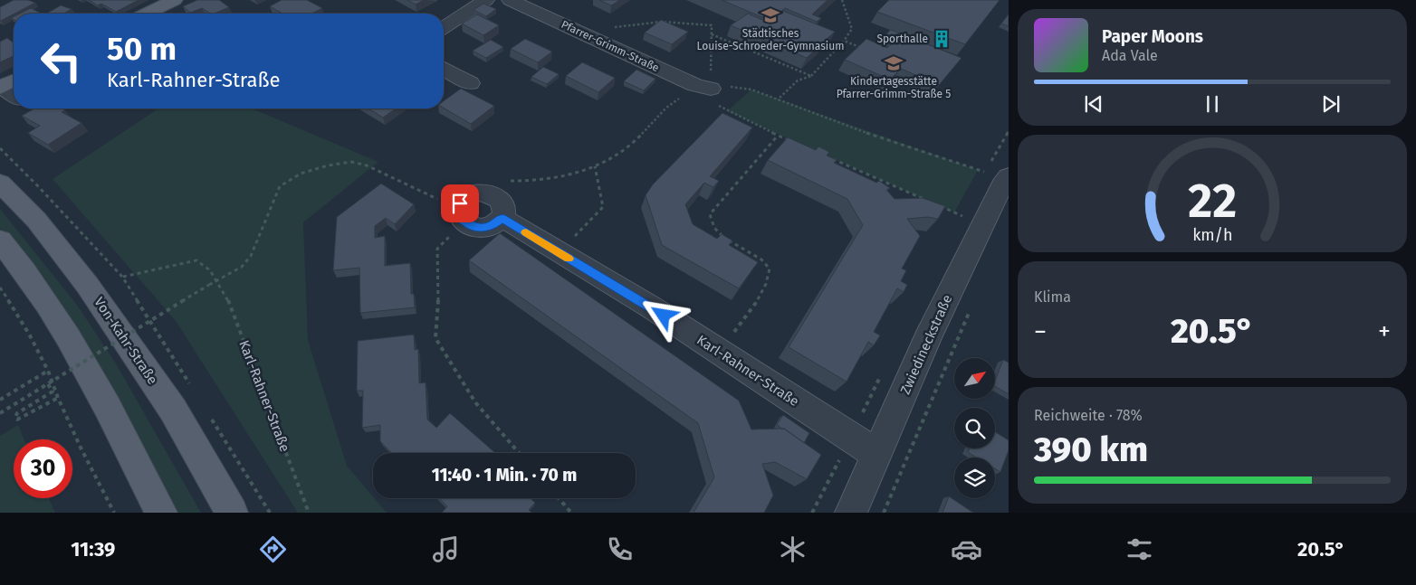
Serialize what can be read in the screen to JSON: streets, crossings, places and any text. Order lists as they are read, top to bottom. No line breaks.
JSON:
{"streets":{"main road":["Von-Kahr-Straße"],"street":["Pfarrer-Grimm-Straße","Zwiedineckstraße","Karl-Rahner-Straße"]},"crossings":[["Zwiedineckstraße","Karl-Rahner-Straße"]],"places":{"school or university":["Städtisches Louise-Schroeder-Gymnasium","Kindertagesstätte Pfarrer-Grimm-Straße 5"],"building":["Sporthalle"]},"north":"top right","page":{"turn":["50 m","Karl-Rahner-Straße"],"song":["Paper Moons","Ada Vale"],"tile":["Klima",["Reichweite · 78%","390 km"]],"heat":["−","20.5°","+"],"limit":"30","trip":"11:40 · 1 Min. · 70 m","tabs":["11:39","20.5°"],"gauge":["22","km/h"]}}
